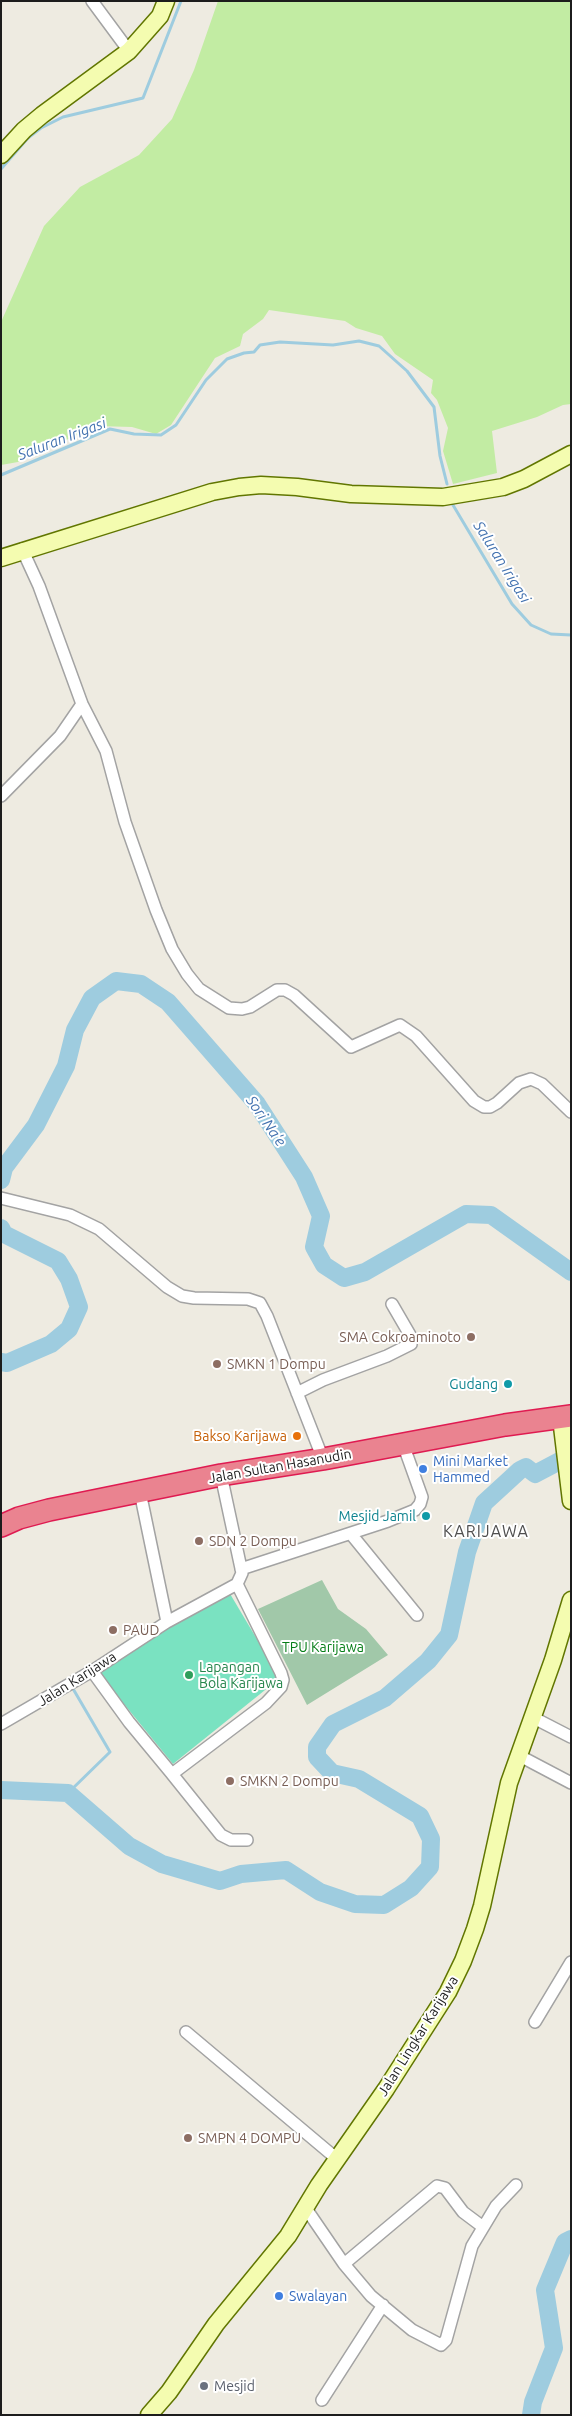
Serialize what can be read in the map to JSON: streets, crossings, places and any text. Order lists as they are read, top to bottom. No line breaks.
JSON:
{"streets":{"highway":["Jalan Sultan Hasanudin"],"main road":["Jalan Lingkar Karijawa"],"street":["Jalan Karijawa"]},"districts":["KARIJAWA"],"water":["Saluran Irigasi","Sori Na'e"],"parks":["TPU Karijawa"],"places":["SMA Cokroaminoto","SMKN 1 Dompu","Gudang","Bakso Karijawa","Mini Market Hammed","Mesjid Jamil","SDN 2 Dompu","PAUD","Lapangan Bola Karijawa","SMKN 2 Dompu","SMPN 4 DOMPU","Swalayan","Mesjid"]}
